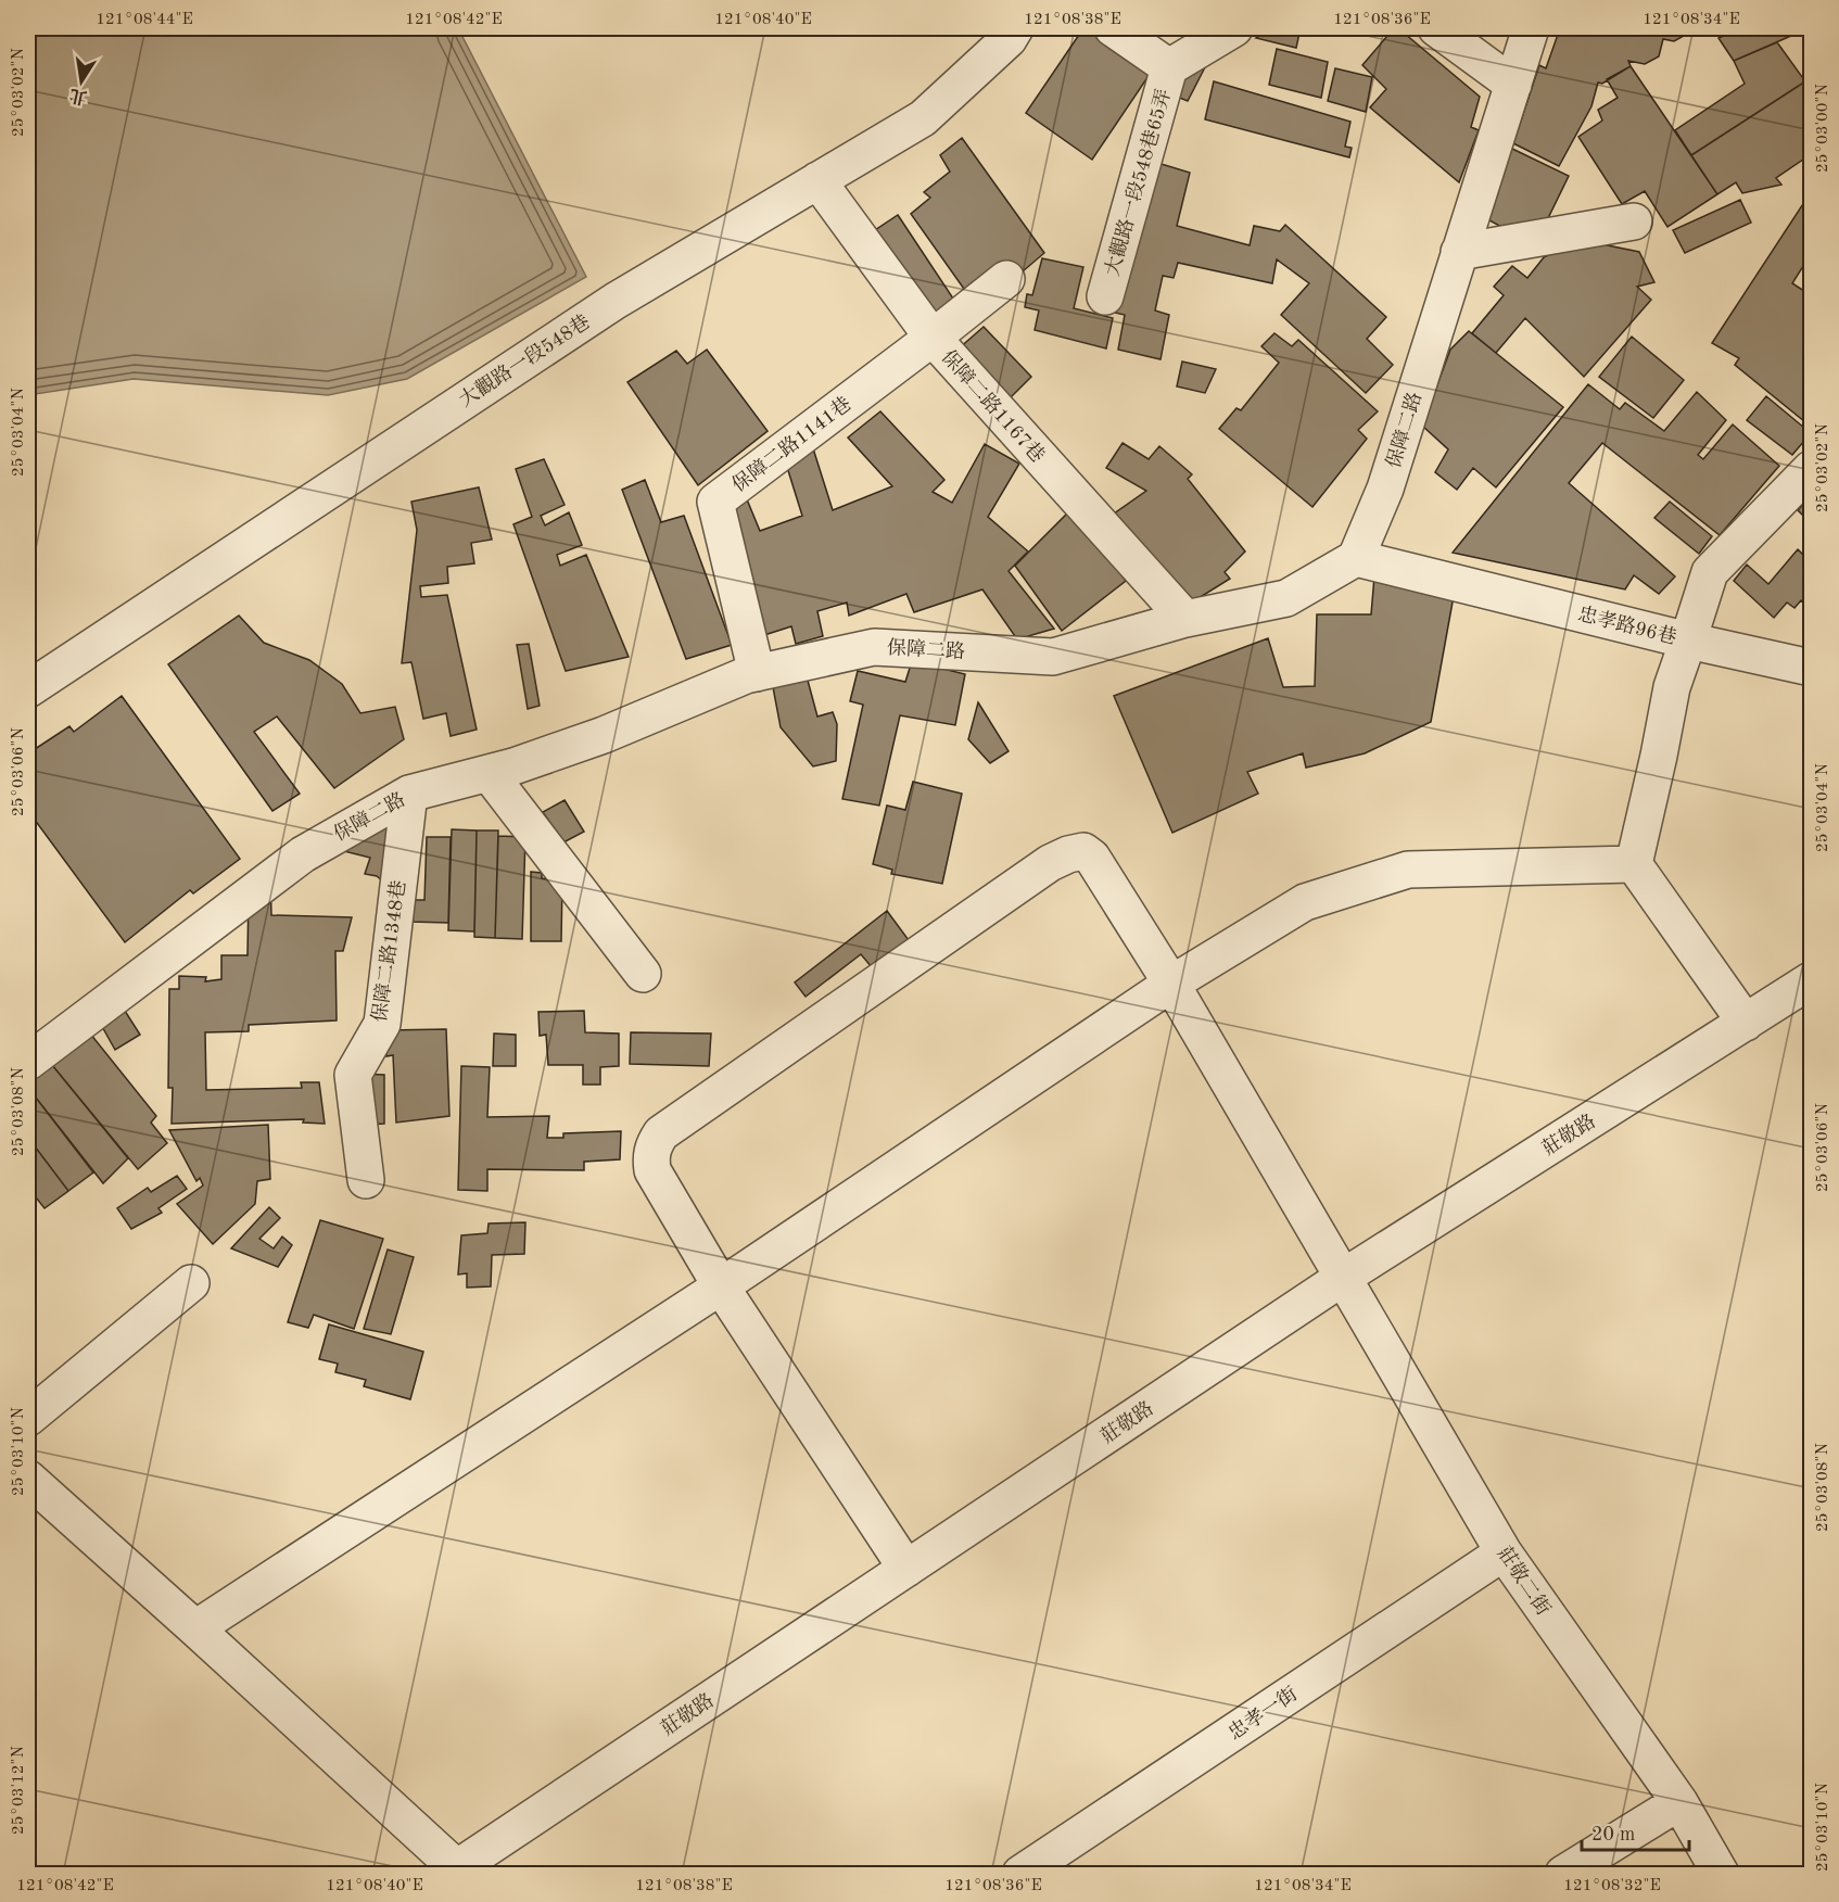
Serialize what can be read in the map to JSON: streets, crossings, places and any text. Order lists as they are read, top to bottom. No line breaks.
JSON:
{"streets":{"street":["大觀路一段548巷65弄","大觀路一段548巷","保障二路1167巷","保障二路","保障二路1141巷","忠孝路96巷","保障二路1348巷","莊敬路","莊敬二街","忠孝一街"]},"crossings":[["大觀路一段548巷","保障二路1167巷"],["保障二路1167巷","保障二路"],["保障二路1167巷","保障二路1141巷"],["保障二路","保障二路1141巷"],["保障二路","忠孝路96巷"],["保障二路","保障二路1348巷"],["莊敬路","莊敬二街"],["莊敬二街","忠孝一街"]],"scale_bar":"20 m","north":"bottom","coordinates":["121°08'44\"E","121°08'42\"E","121°08'40\"E","121°08'38\"E","121°08'36\"E","121°08'34\"E","25°03'02\"N","25°03'00\"N","25°03'04\"N","25°03'06\"N","25°03'08\"N","25°03'10\"N","25°03'12\"N","121°08'32\"E"]}
